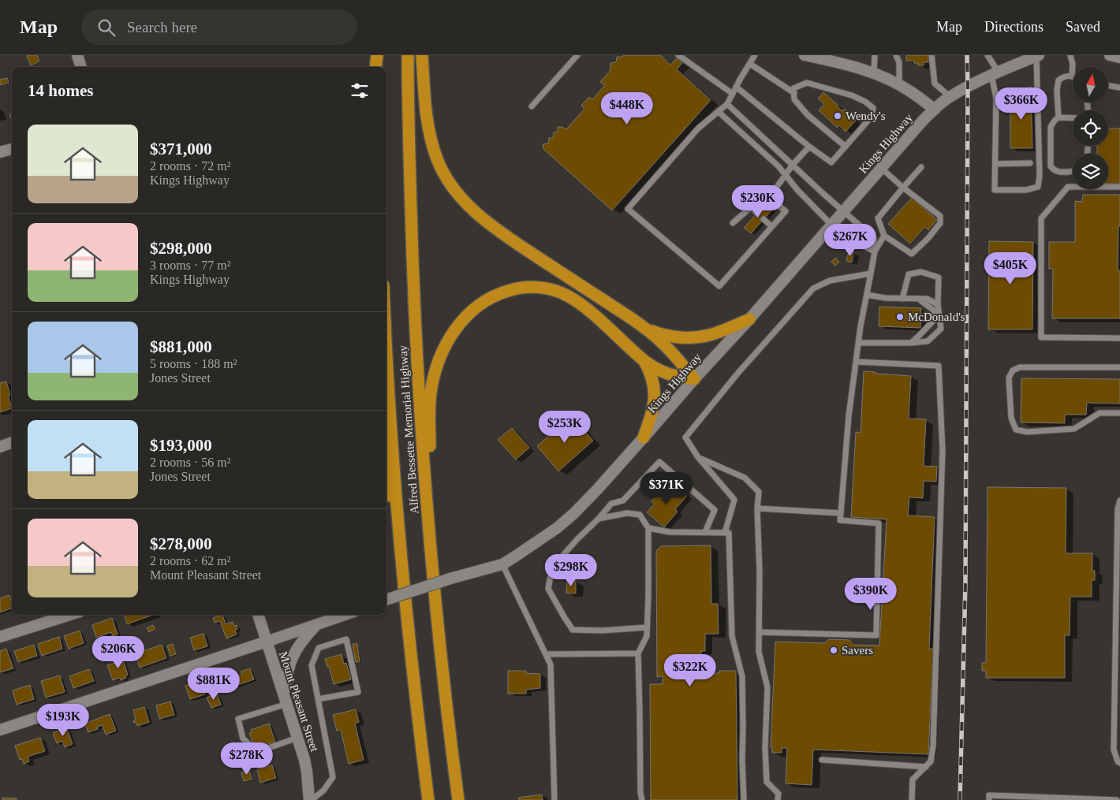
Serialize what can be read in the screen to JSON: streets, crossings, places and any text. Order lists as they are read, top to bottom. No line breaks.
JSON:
{"streets":{"highway":["Alfred Bessette Memorial Highway"],"main road":["Kings Highway","Mount Pleasant Street"]},"places":["Wendy's","McDonald's","Savers"],"north":"top","page":{"header":"Map","search":"Search here","nav":["Map","Directions","Saved"],"heading":"14 homes","price":["$366K","$448K","$230K","$267K","$405K","$253K","$371K","$298K","$390K","$206K","$322K","$881K","$193K","$278K"],"list":[{"name":"$371,000","note":"2 rooms · 72 m² · Kings Highway"},{"name":"$298,000","note":"3 rooms · 77 m² · Kings Highway"},{"name":"$881,000","note":"5 rooms · 188 m² · Jones Street"},{"name":"$193,000","note":"2 rooms · 56 m² · Jones Street"},{"name":"$278,000","note":"2 rooms · 62 m² · Mount Pleasant Street"}]}}
